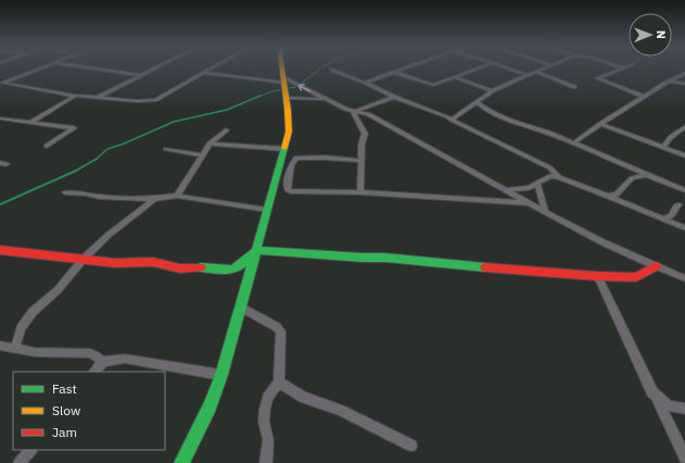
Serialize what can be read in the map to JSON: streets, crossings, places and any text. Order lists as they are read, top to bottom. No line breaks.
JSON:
{"legend":["Fast","Slow","Jam"],"north":"right"}
